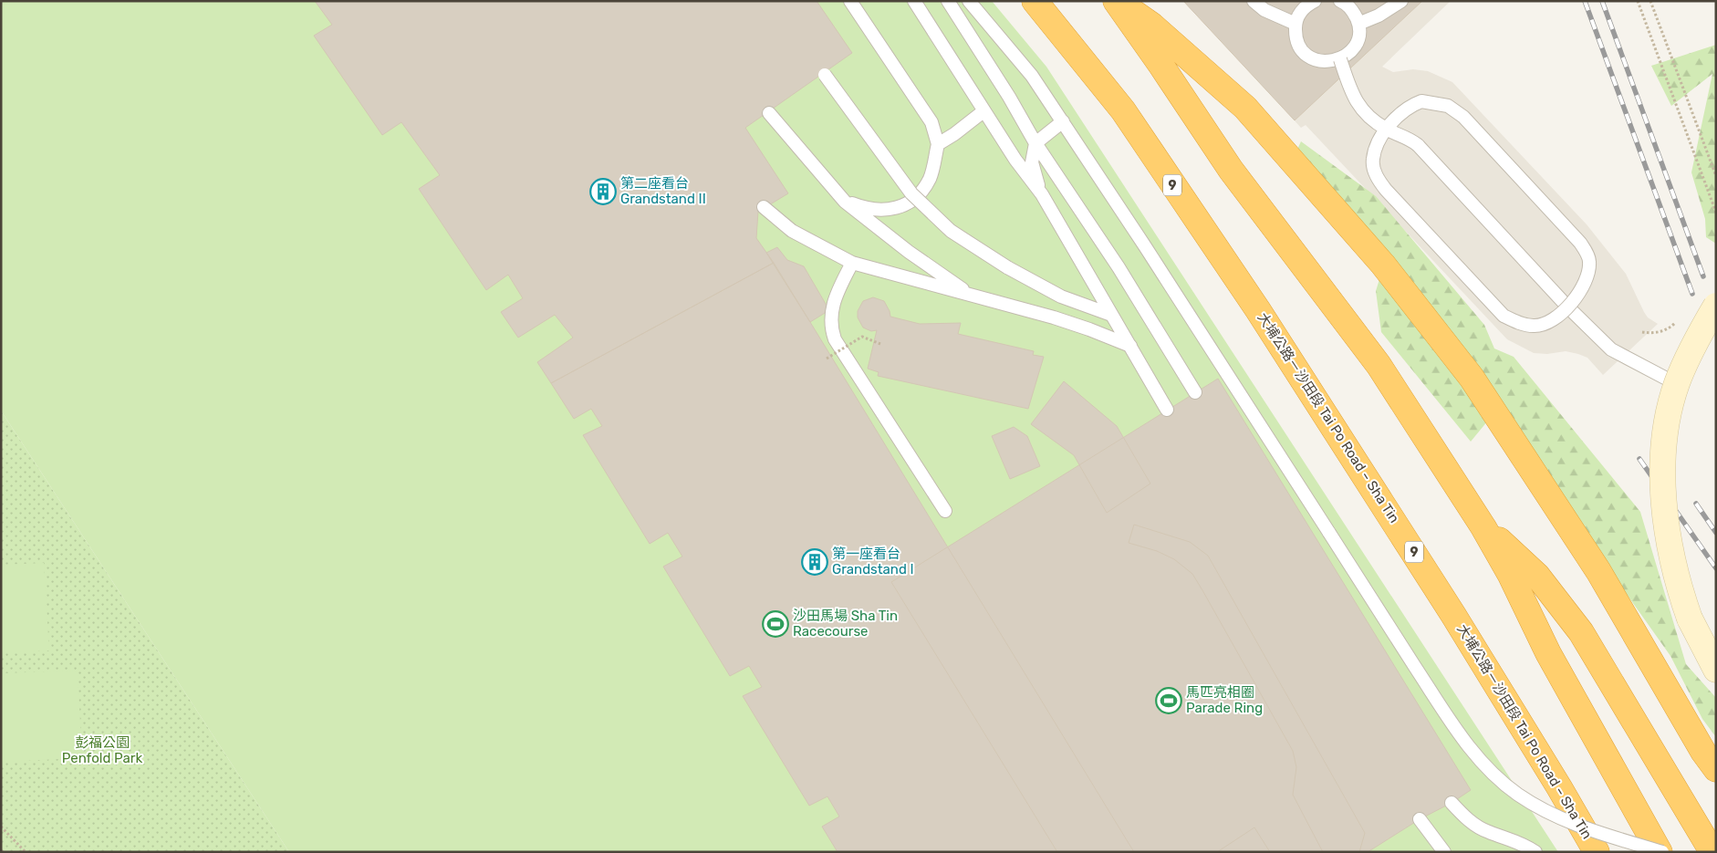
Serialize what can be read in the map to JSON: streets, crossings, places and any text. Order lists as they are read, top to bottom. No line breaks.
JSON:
{"streets":{"highway":["9","大埔公路－沙田段 Tai Po Road – Sha Tin"]},"parks":["彭福公園 Penfold Park"],"places":{"building":["第二座看台 Grandstand II","第一座看台 Grandstand I"],"sports":["沙田馬場 Sha Tin Racecourse","馬匹亮相圈 Parade Ring"]}}
